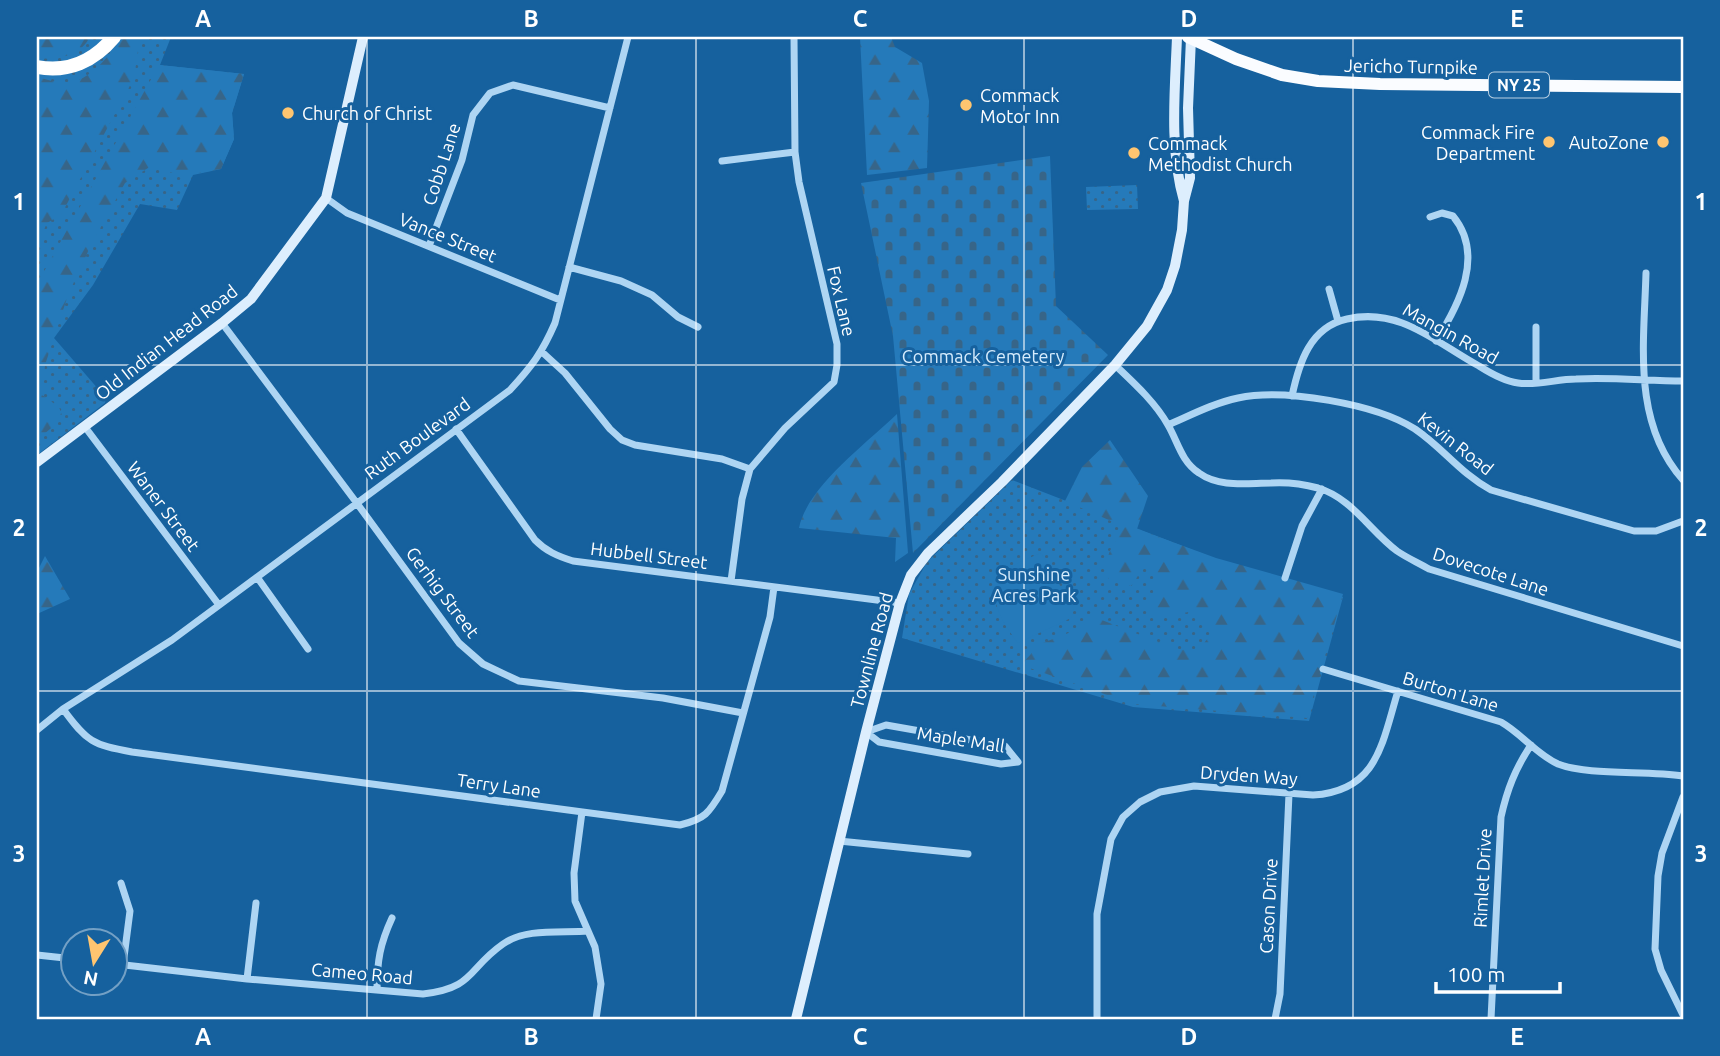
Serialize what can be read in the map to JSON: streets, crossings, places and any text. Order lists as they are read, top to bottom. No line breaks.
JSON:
{"streets":{"main road":["Jericho Turnpike","NY 25","Old Indian Head Road","Townline Road"],"street":["Cobb Lane","Vance Street","Fox Lane","Mangin Road","Ruth Boulevard","Kevin Road","Waner Street","Hubbell Street","Dovecote Lane","Gerhig Street","Burton Lane","Maple Mall","Dryden Way","Terry Lane","Rimlet Drive","Cason Drive","Cameo Road"]},"crossings":[["Cobb Lane","Vance Street"],["Cobb Lane","Ruth Boulevard"],["Vance Street","Old Indian Head Road"],["Vance Street","Ruth Boulevard"],["Fox Lane","Hubbell Street"],["Mangin Road","Kevin Road"],["Old Indian Head Road","Waner Street"],["Old Indian Head Road","Gerhig Street"],["Ruth Boulevard","Waner Street"],["Ruth Boulevard","Hubbell Street"],["Ruth Boulevard","Gerhig Street"],["Ruth Boulevard","Terry Lane"],["Kevin Road","Dovecote Lane"],["Hubbell Street","Townline Road"],["Hubbell Street","Terry Lane"],["Dovecote Lane","Townline Road"],["Gerhig Street","Terry Lane"],["Townline Road","Maple Mall"],["Burton Lane","Dryden Way"],["Burton Lane","Rimlet Drive"],["Dryden Way","Cason Drive"]],"parks":["Commack Cemetery","Sunshine Acres Park"],"places":["Commack Motor Inn","Church of Christ","Commack Fire Department","AutoZone","Commack Methodist Church"],"scale_bar":"100 m","north":"bottom","grid":{"columns":["A","B","C","D","E"],"rows":["1","2","3"]}}
